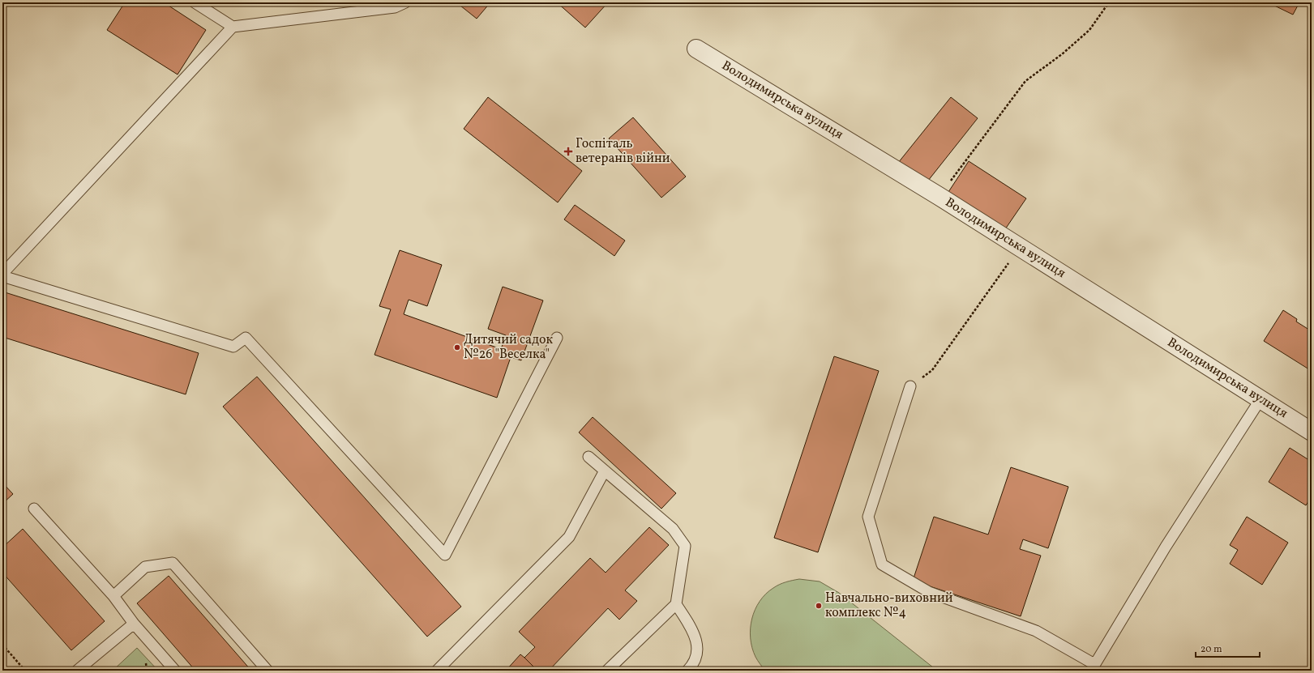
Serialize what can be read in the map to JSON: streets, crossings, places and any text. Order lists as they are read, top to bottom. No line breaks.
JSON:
{"streets":{"street":["Володимирська вулиця"]},"places":{"health":["Госпіталь ветеранів війни"],"other":["Дитячий садок №26 \"Веселка\"","Навчально-виховний комплекс №4"]},"scale_bar":"20 m"}
